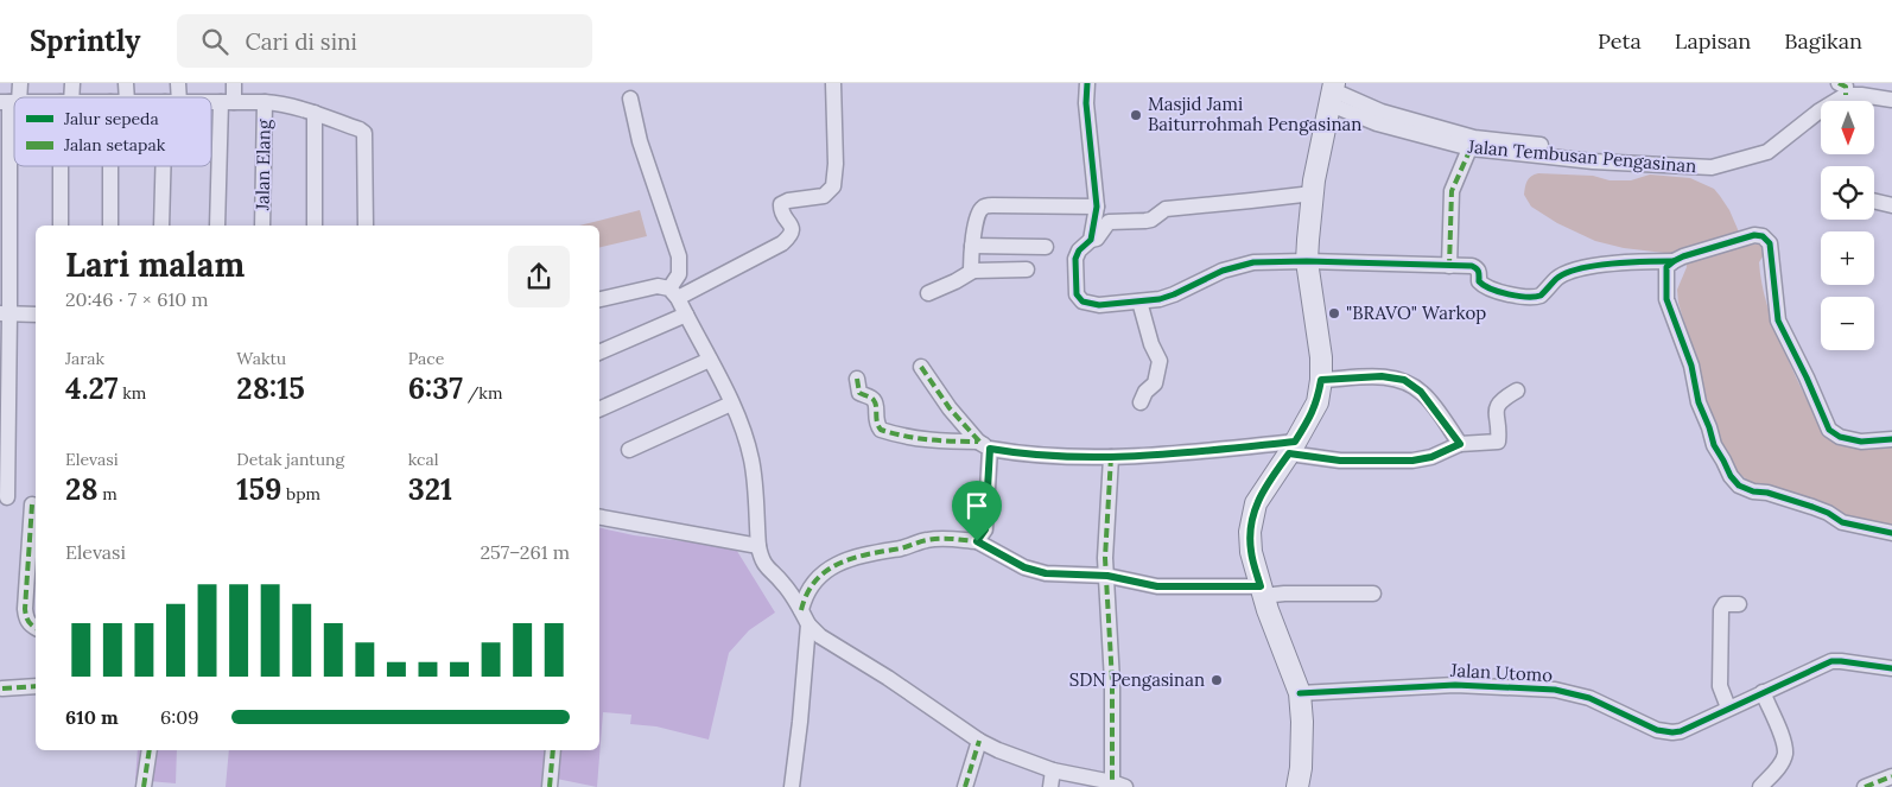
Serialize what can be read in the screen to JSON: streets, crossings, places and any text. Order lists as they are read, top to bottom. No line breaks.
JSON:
{"streets":{"street":["Jalan Tembusan Pengasinan","Jalan Elang","Jalan Utomo"]},"places":["Masjid Jami Baiturrohmah Pengasinan","\"BRAVO\" Warkop","SDN Pengasinan"],"legend":["Jalur sepeda","Jalan setapak"],"north":"bottom","page":{"header":"Sprintly","search":"Cari di sini","nav":["Peta","Lapisan","Bagikan"],"map_buttons":["+","−"],"heading":["Lari malam","20:46 · 7 × 610 m"],"stats":[["Jarak","4.27 km"],["Waktu","28:15"],["Pace","6:37 /km"],["Elevasi","28 m"],["Detak jantung","159 bpm"],["kcal","321"]],"chart":["Elevasi","257–261 m"],"list":[{"name":"610 m","note":"6:09"}]}}
